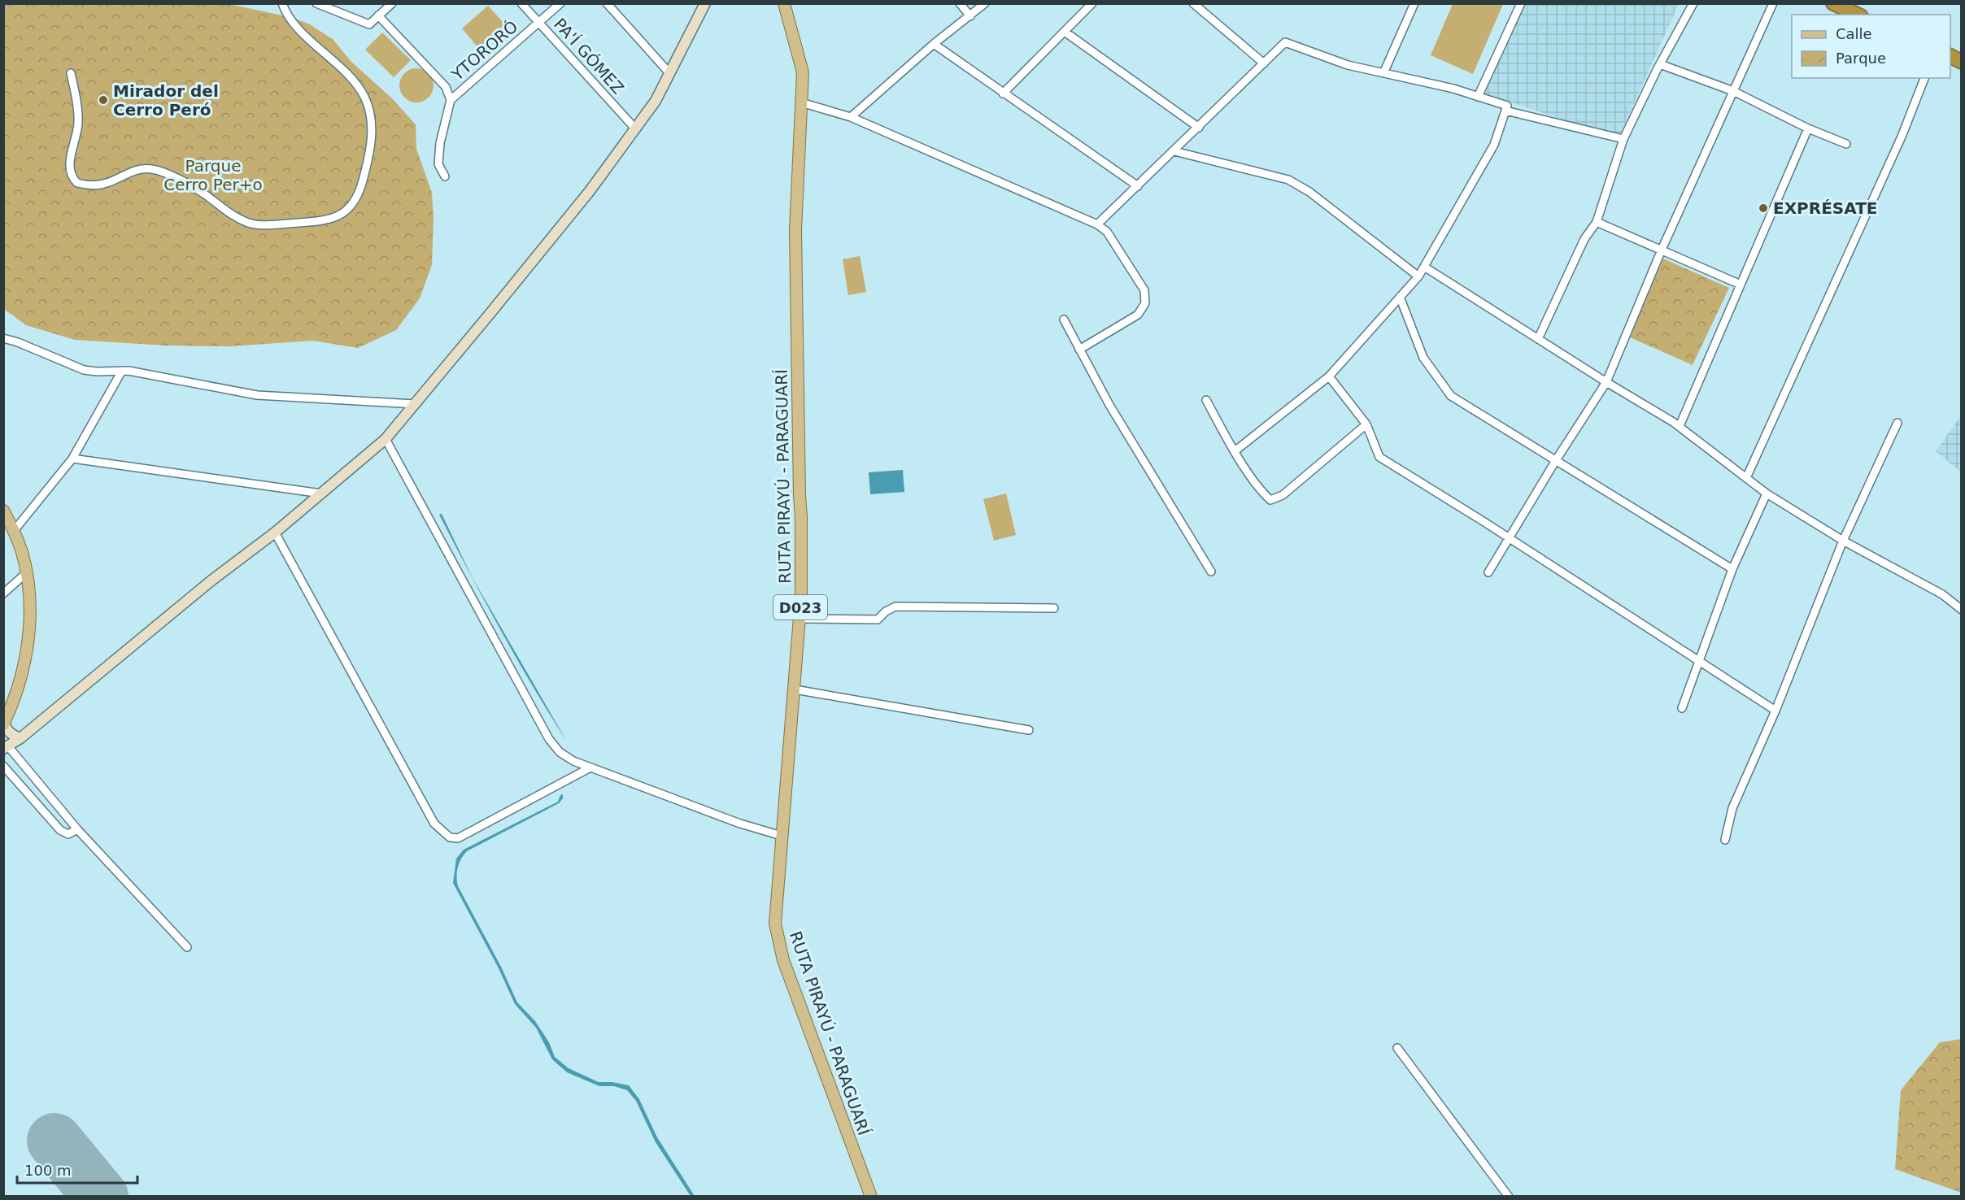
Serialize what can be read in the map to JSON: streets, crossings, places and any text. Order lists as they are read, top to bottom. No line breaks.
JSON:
{"streets":{"main road":["RUTA PIRAYÚ - PARAGUARÍ","D023"],"street":["YTORORÓ","PA'Í GÓMEZ"]},"crossings":[["YTORORÓ","PA'Í GÓMEZ"]],"parks":["Parque Cerro Per+o"],"places":["Mirador del Cerro Peró","EXPRÉSATE"],"legend":["Calle","Parque"],"scale_bar":"100 m"}
